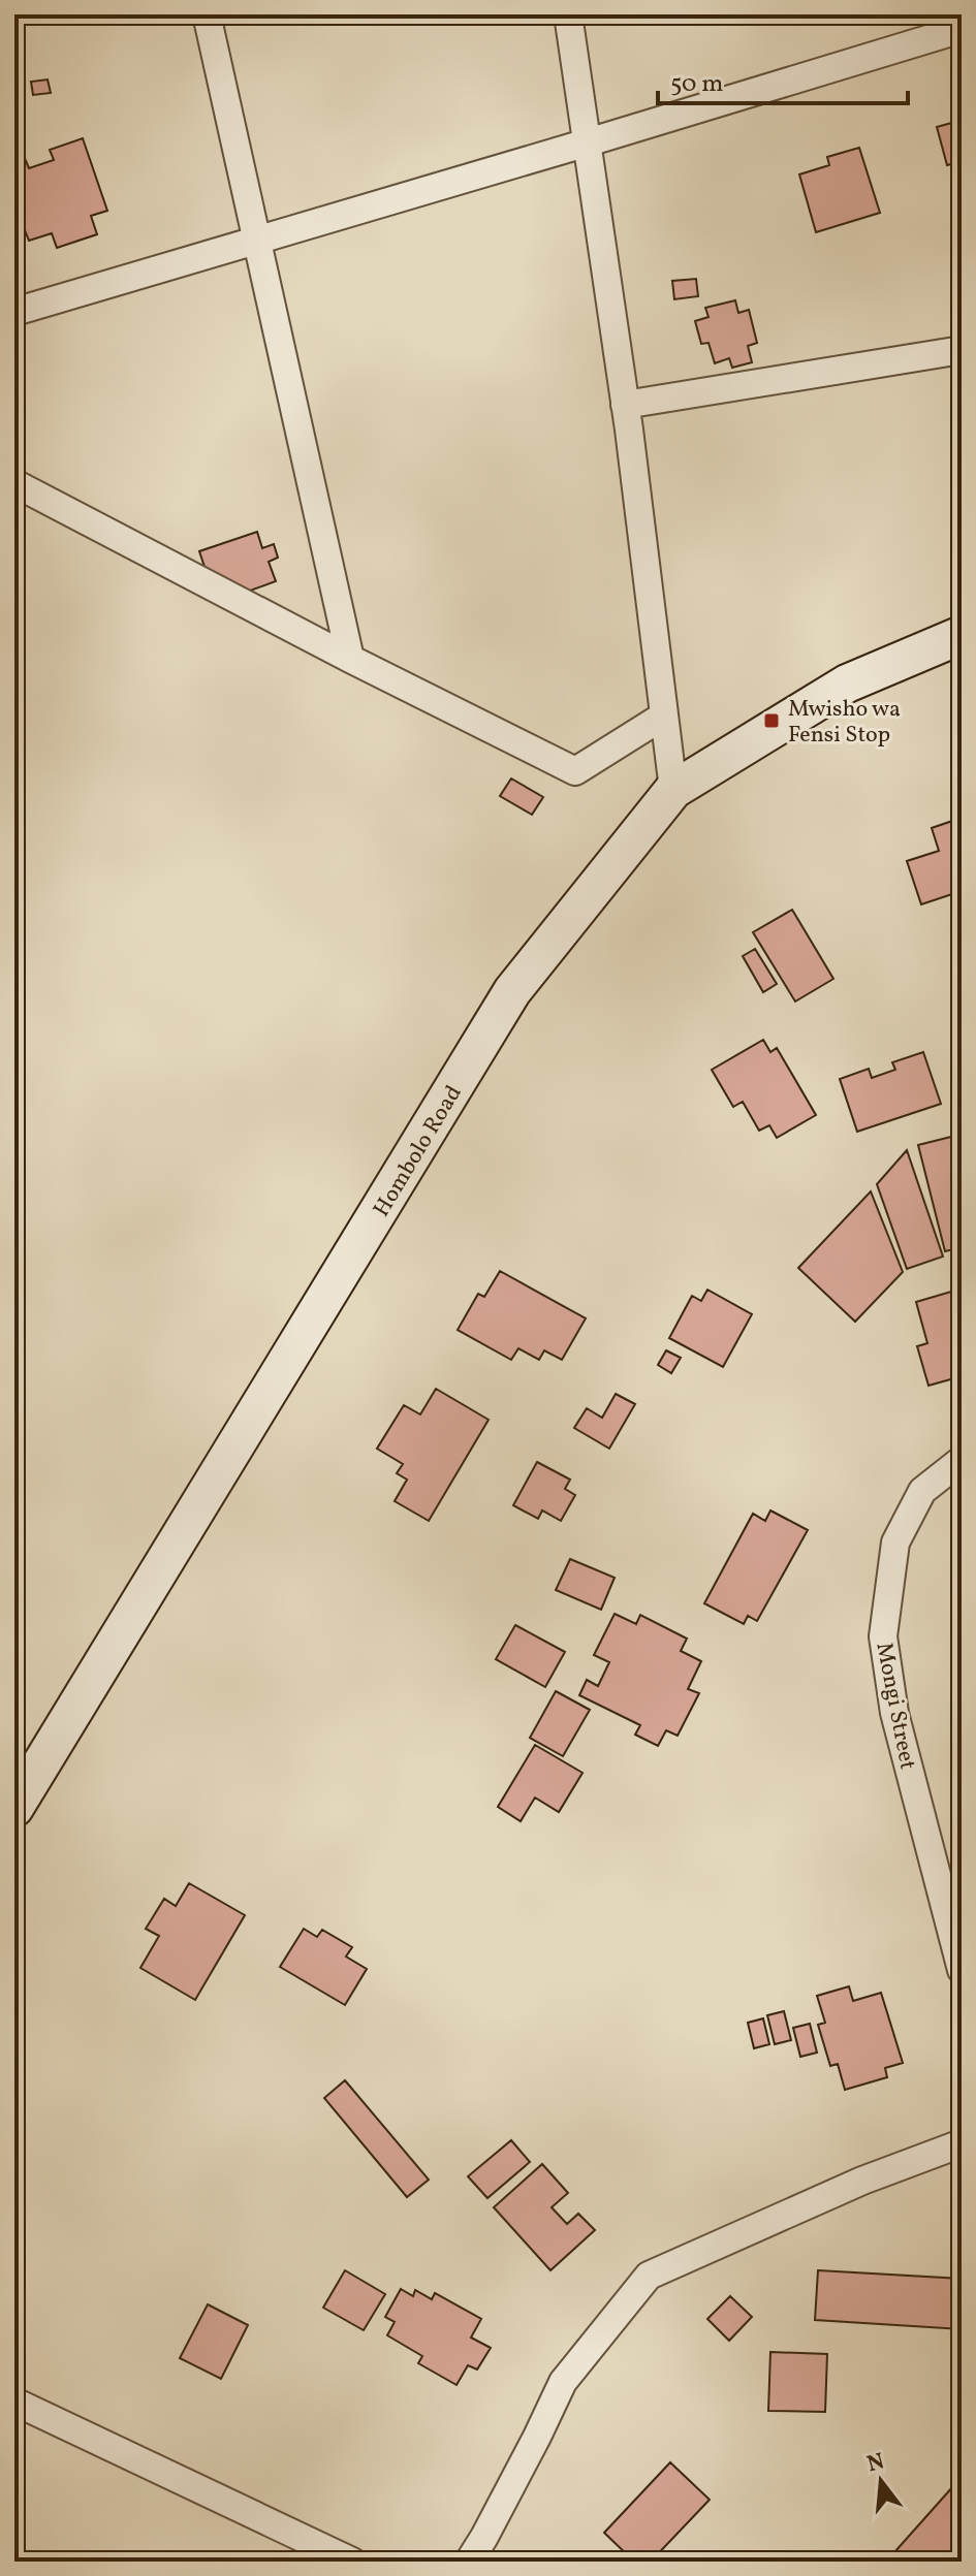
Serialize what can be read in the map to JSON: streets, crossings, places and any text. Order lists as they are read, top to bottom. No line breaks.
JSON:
{"streets":{"street":["Hombolo Road","Mongi Street"]},"places":{"transit":["Mwisho wa Fensi Stop"]},"scale_bar":"50 m","north":"top"}
